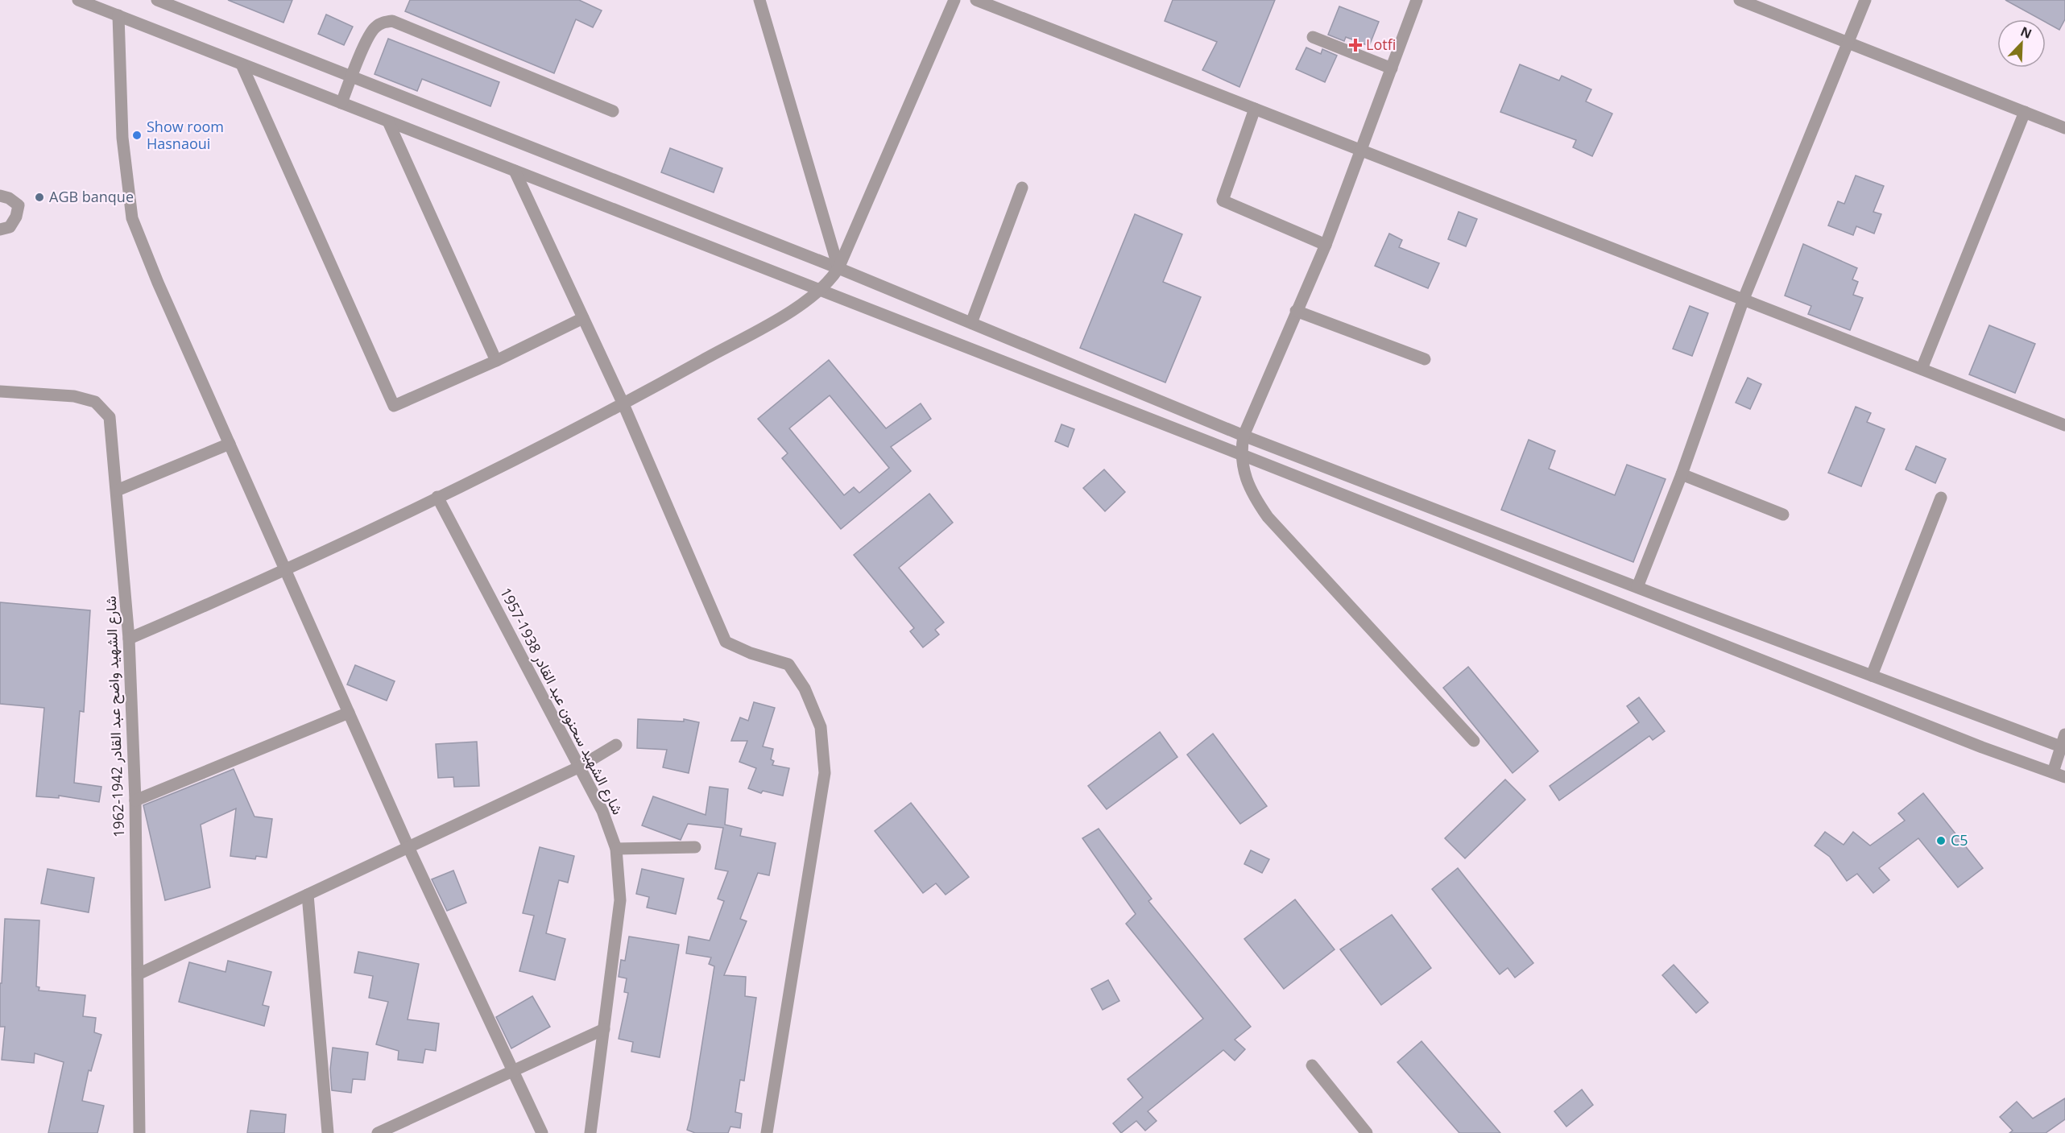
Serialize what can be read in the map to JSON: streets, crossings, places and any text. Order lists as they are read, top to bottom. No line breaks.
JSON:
{"streets":{"street":["شارع الشهيد سحنون عبد القادر 1938-1957","شارع الشهيد واضح عبد القادر 1942-1962"]},"places":{"health":["Lotfi"],"other":["Show room Hasnaoui","AGB banque","C5"]},"north":"top right"}
